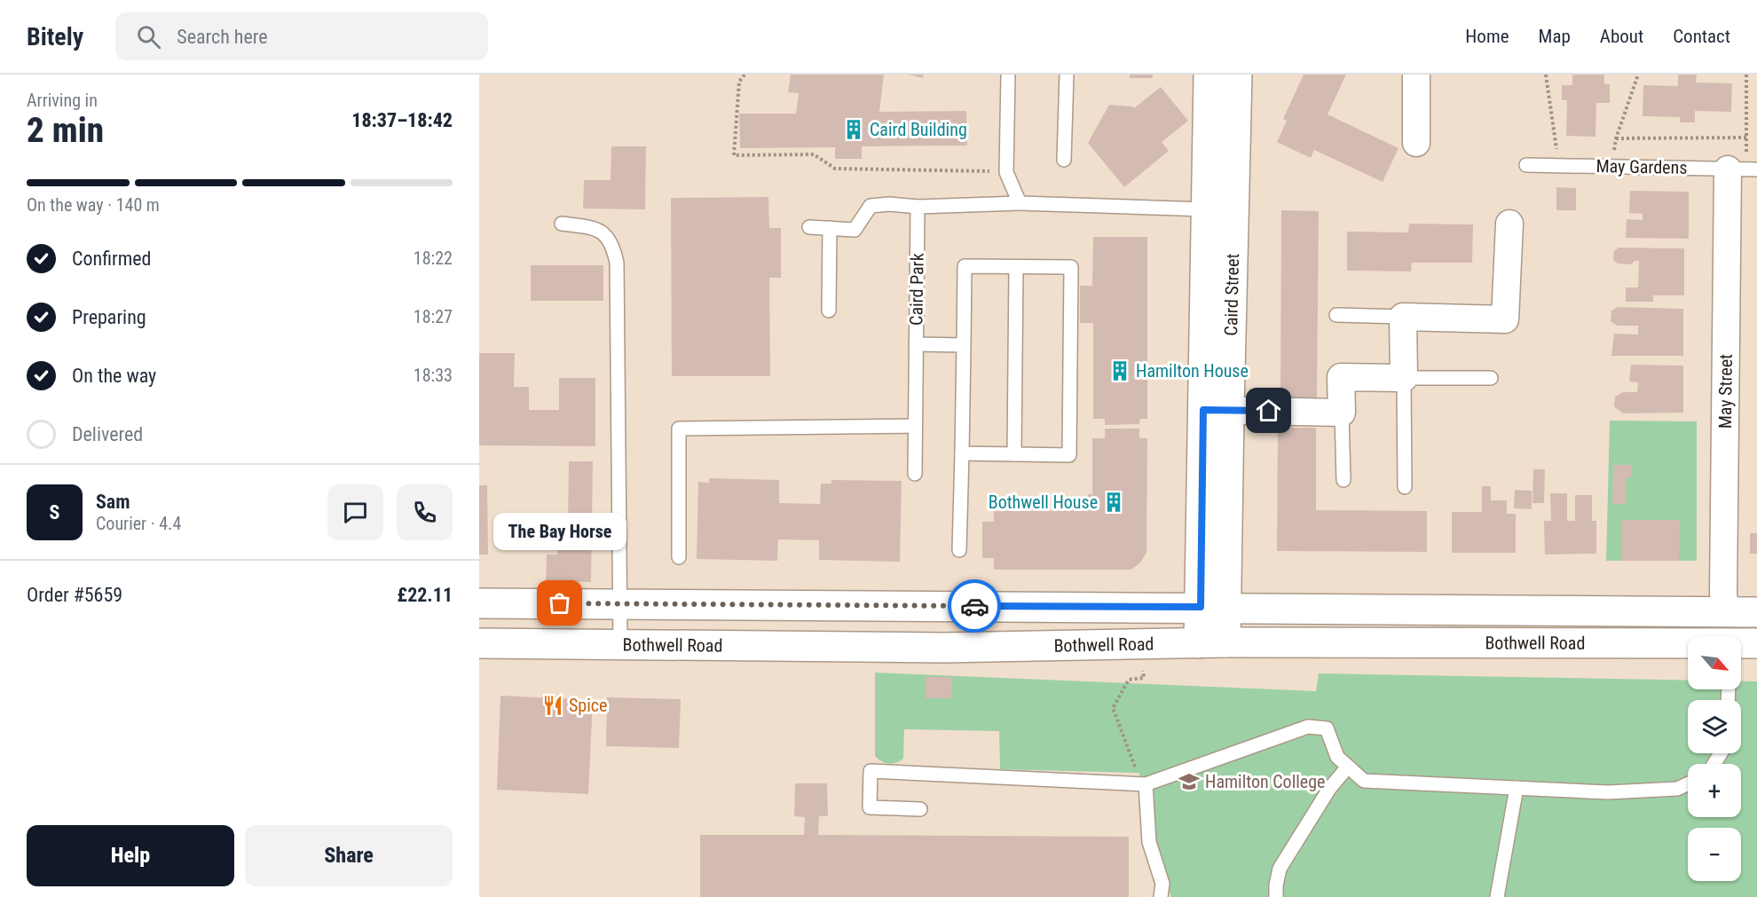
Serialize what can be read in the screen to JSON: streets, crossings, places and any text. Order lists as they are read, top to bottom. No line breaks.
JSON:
{"streets":{"main road":["Caird Street","Bothwell Road"],"street":["May Street"],"lane":["May Gardens","Caird Park"]},"crossings":[["May Gardens","May Street"],["Caird Street","Bothwell Road"],["May Street","Bothwell Road"]],"places":{"building":["Caird Building","Hamilton House","Bothwell House"],"other":["The Bay Horse"],"restaurant":["Spice"],"school or university":["Hamilton College"]},"north":"bottom right","page":{"header":"Bitely","search":"Search here","nav":["Home","Map","About","Contact"],"heading":["2 min","Arriving in","18:37–18:42"],"panel":["Sam","Courier · 4.4","Order #5659","£22.11"],"bar":"On the way · 140 m","list":[["Confirmed","18:22"],["Preparing","18:27"],["On the way","18:33"],"Delivered"],"round":"S","bubble":"The Bay Horse","map_buttons":["+","−"],"buttons":["Help","Share"]}}
